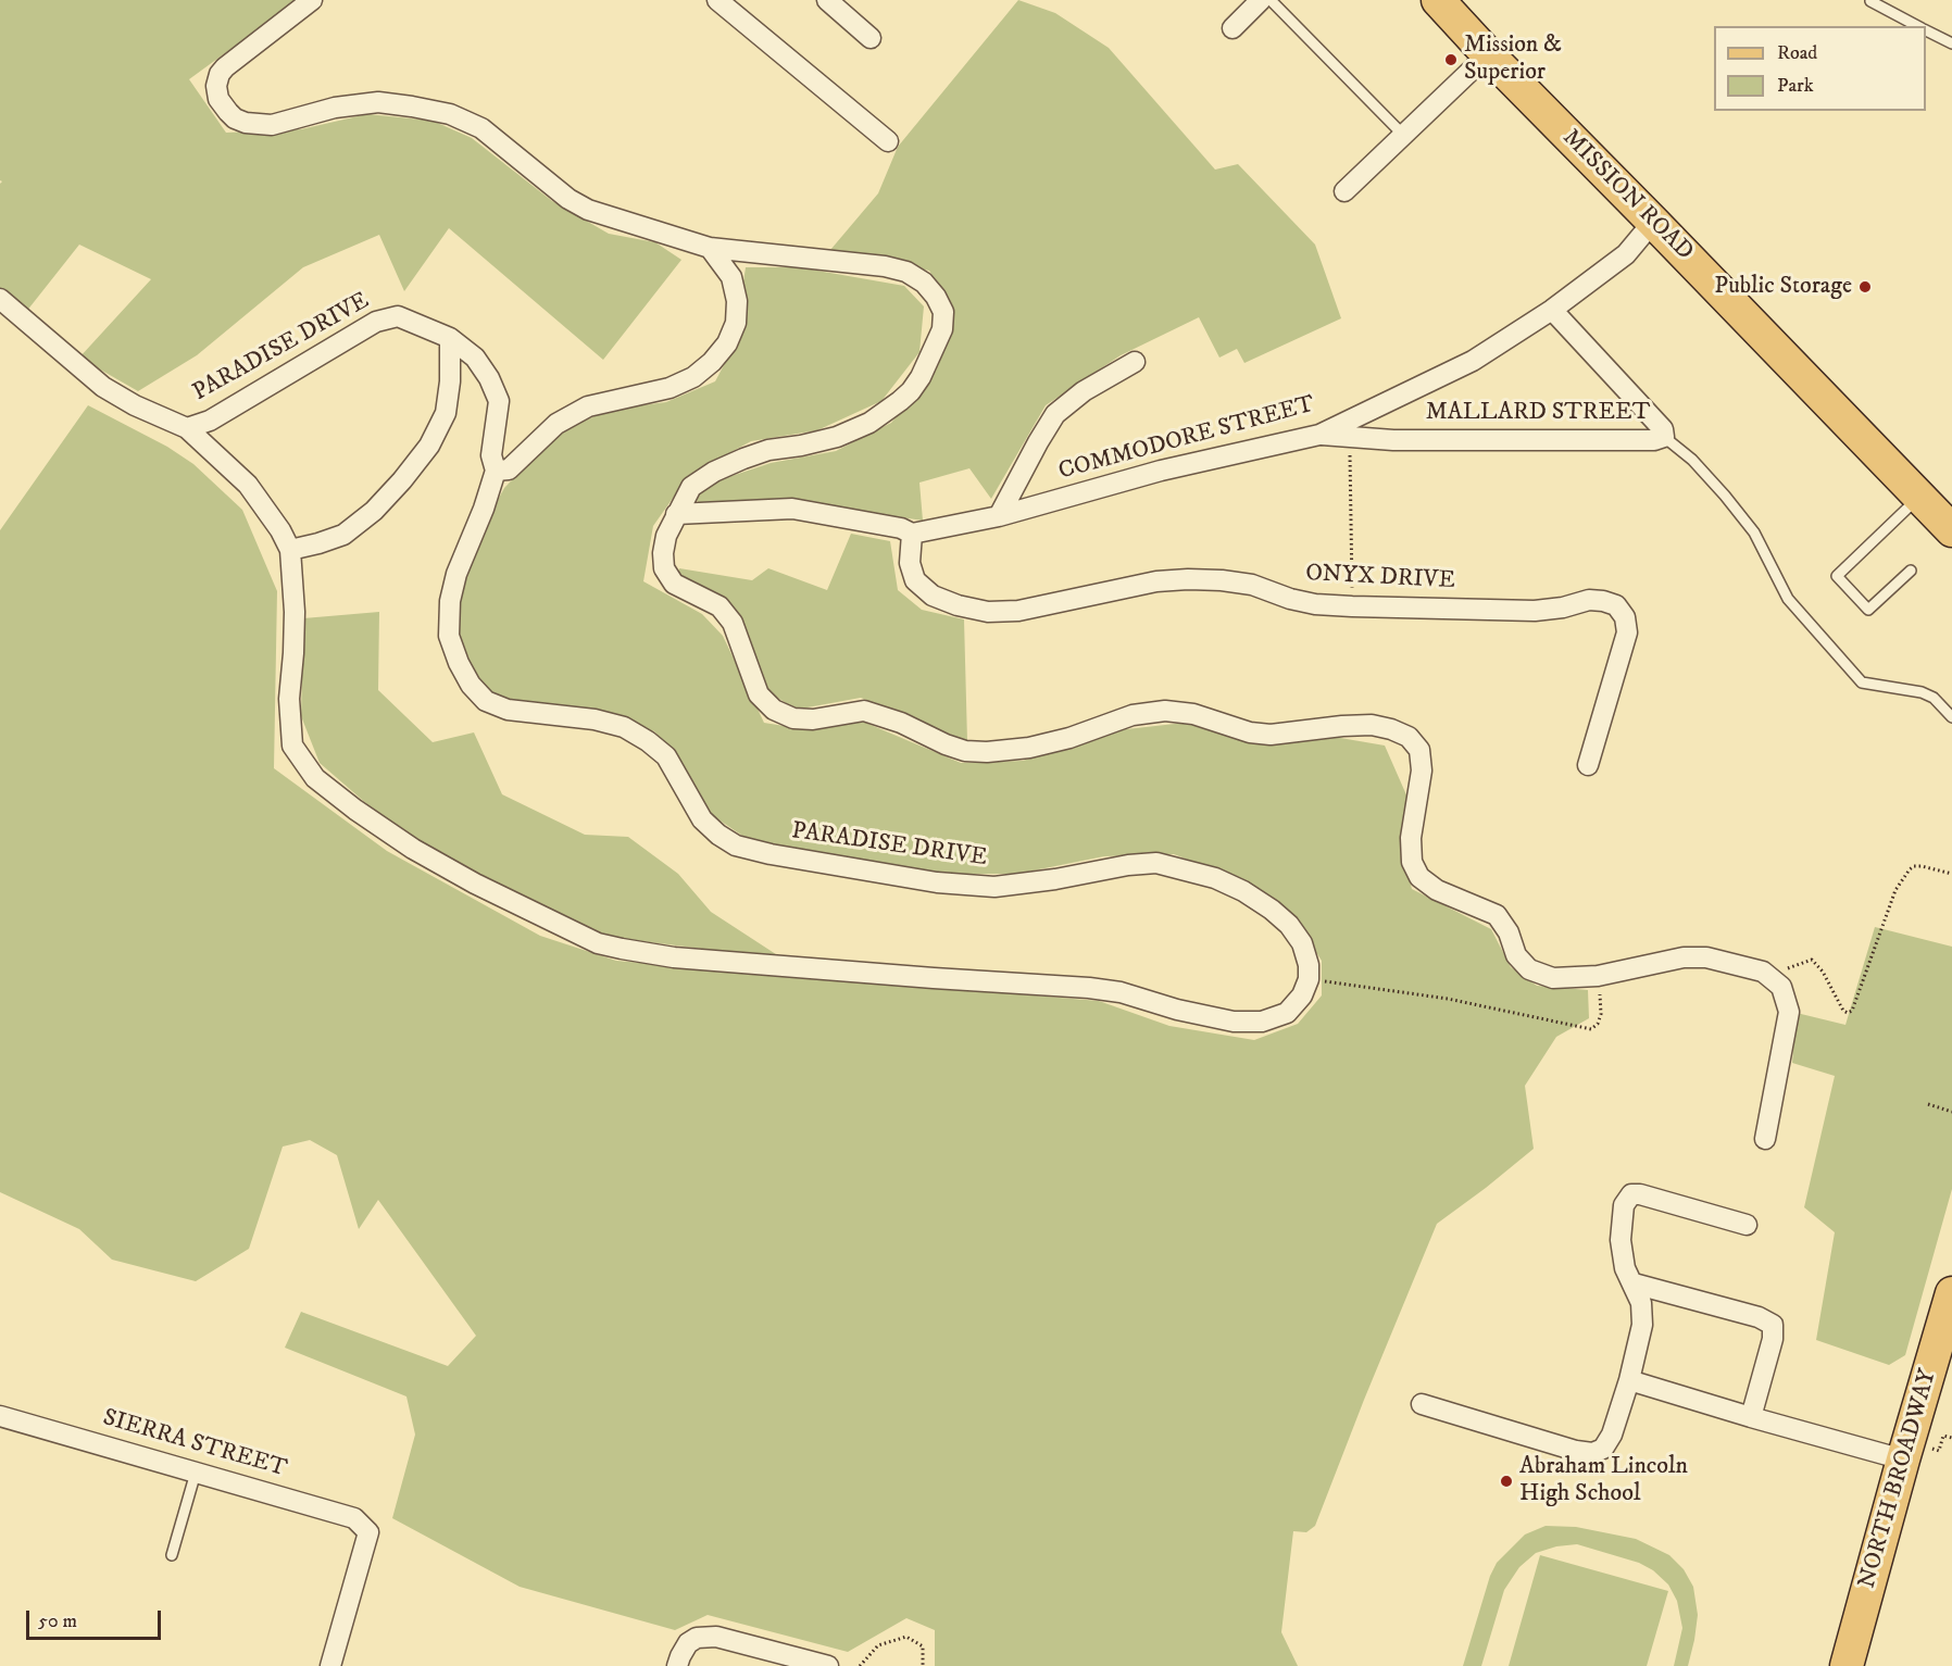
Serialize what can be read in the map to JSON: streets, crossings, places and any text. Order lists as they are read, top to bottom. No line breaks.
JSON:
{"streets":{"main road":["MISSION ROAD","NORTH BROADWAY"],"street":["PARADISE DRIVE","MALLARD STREET","COMMODORE STREET","ONYX DRIVE","SIERRA STREET"]},"crossings":[["MISSION ROAD","COMMODORE STREET"],["MALLARD STREET","COMMODORE STREET"],["COMMODORE STREET","ONYX DRIVE"]],"places":["Mission & Superior","Public Storage","Abraham Lincoln High School"],"legend":["Road","Park"],"scale_bar":"50 m"}
